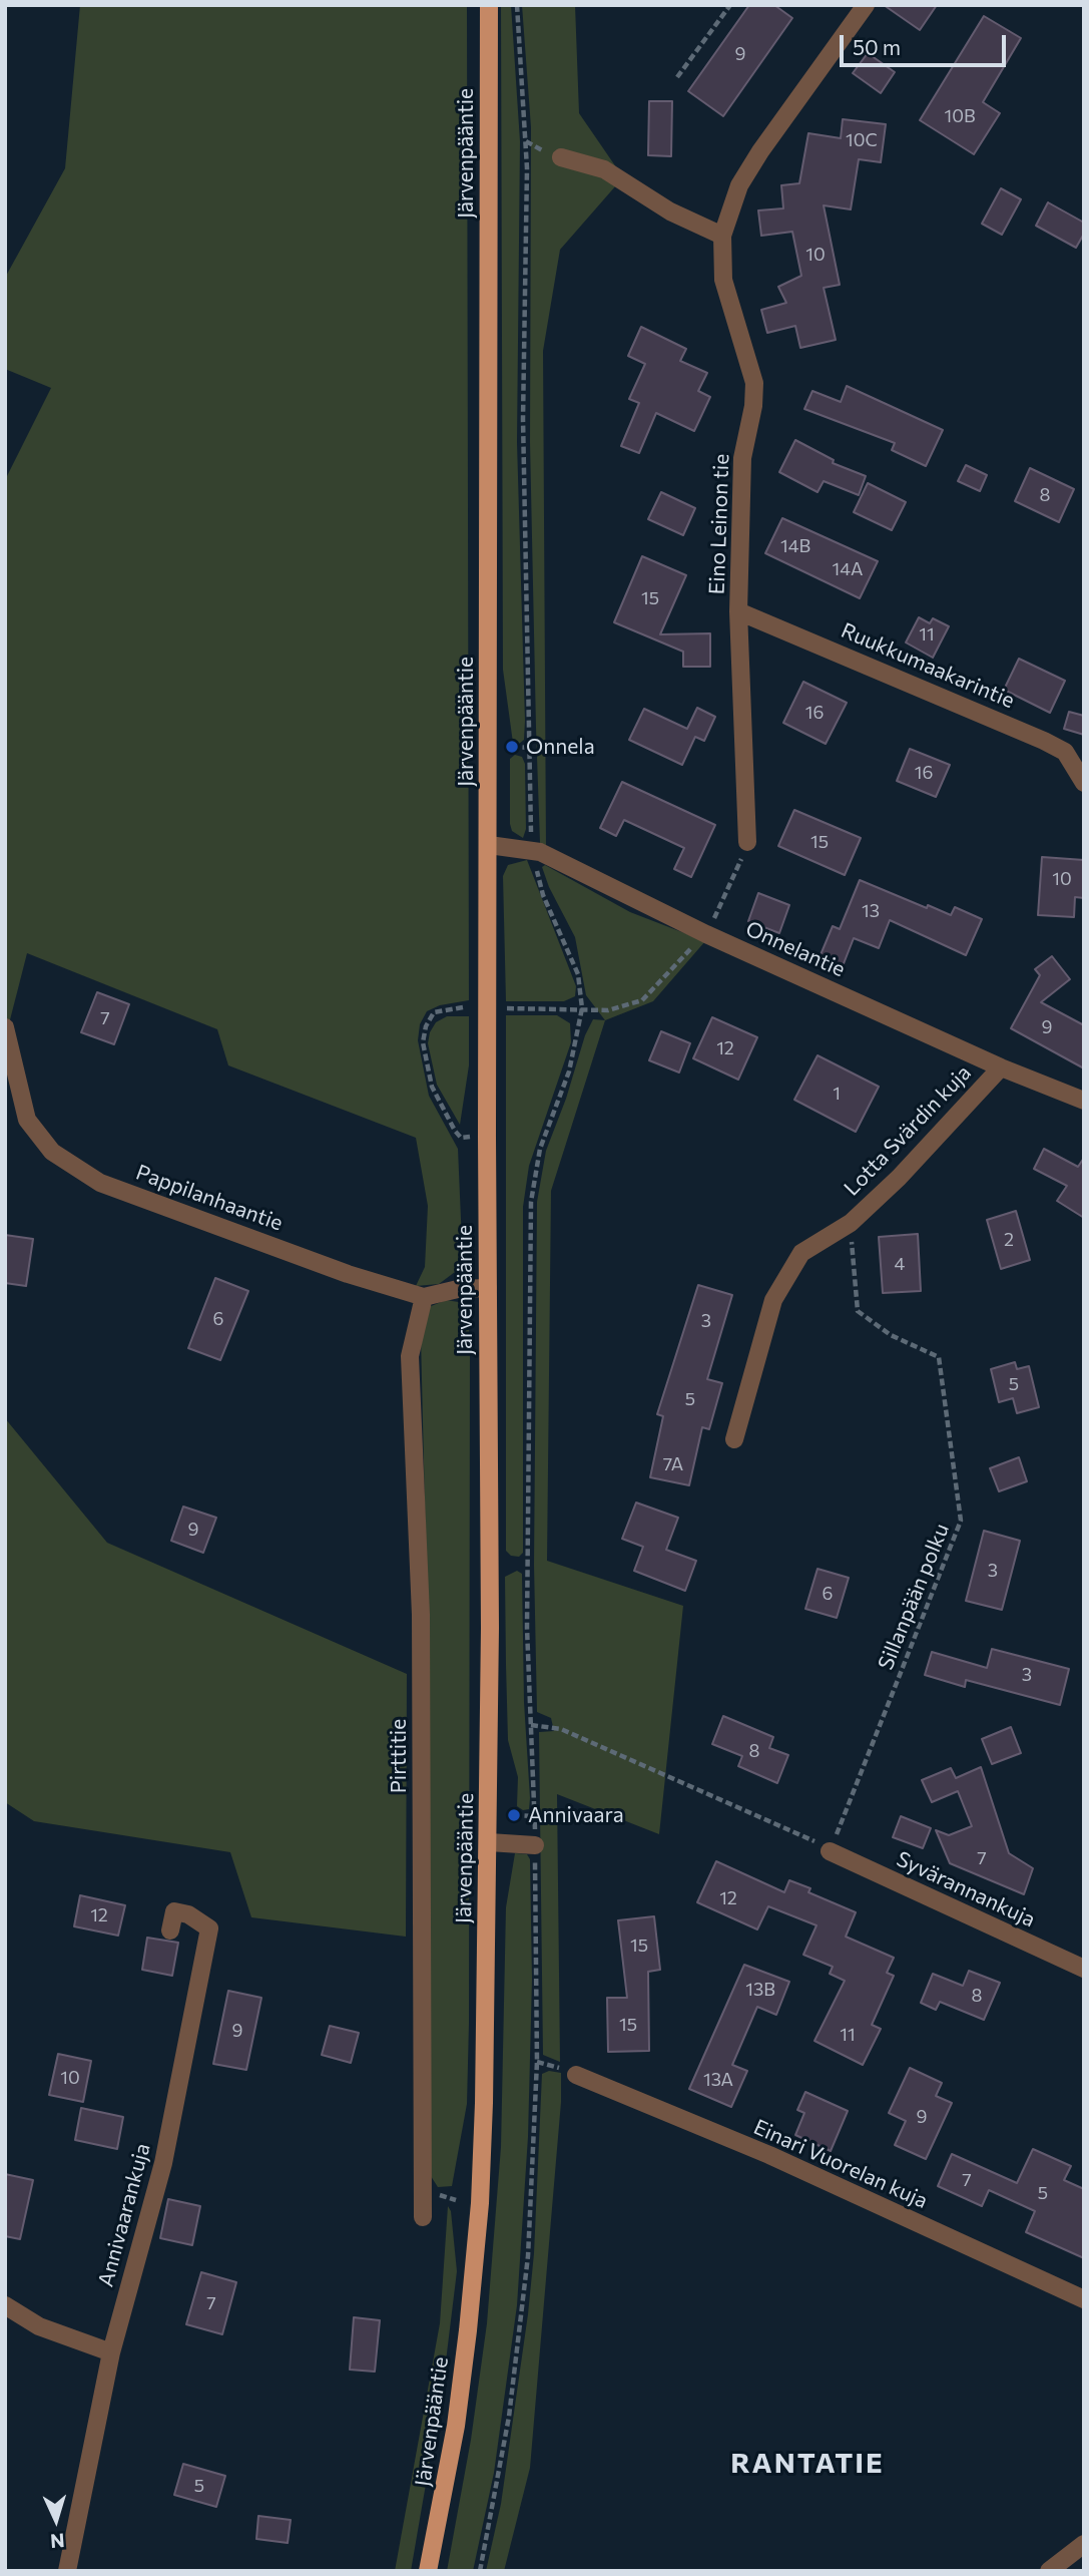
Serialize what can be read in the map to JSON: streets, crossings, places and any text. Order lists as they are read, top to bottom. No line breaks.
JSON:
{"streets":{"main road":["Järvenpääntie"],"street":["Eino Leinon tie","Ruukkumaakarintie","Onnelantie","Lotta Svärdin kuja","Pappilanhaantie","Pirttitie","Syvärannankuja","Einari Vuorelan kuja","Annivaarankuja"],"path":["Sillanpään polku"]},"crossings":[["Järvenpääntie","Onnelantie"],["Järvenpääntie","Pappilanhaantie"],["Eino Leinon tie","Ruukkumaakarintie"],["Onnelantie","Lotta Svärdin kuja"],["Lotta Svärdin kuja","Sillanpään polku"],["Pappilanhaantie","Pirttitie"],["Sillanpään polku","Syvärannankuja"]],"districts":["RANTATIE"],"places":["Onnela","Annivaara"],"house_numbers":["9","10B","10C","10","8","14B","14A","15","11","16","16","15","10","13","7","9","12","1","2","4","6","3","5","5","7A","9","3","6","3","8","7","12","12","15","13B","8","15","9","11","10","13A","9","7","5","7","5"],"scale_bar":"50 m","north":"bottom"}
